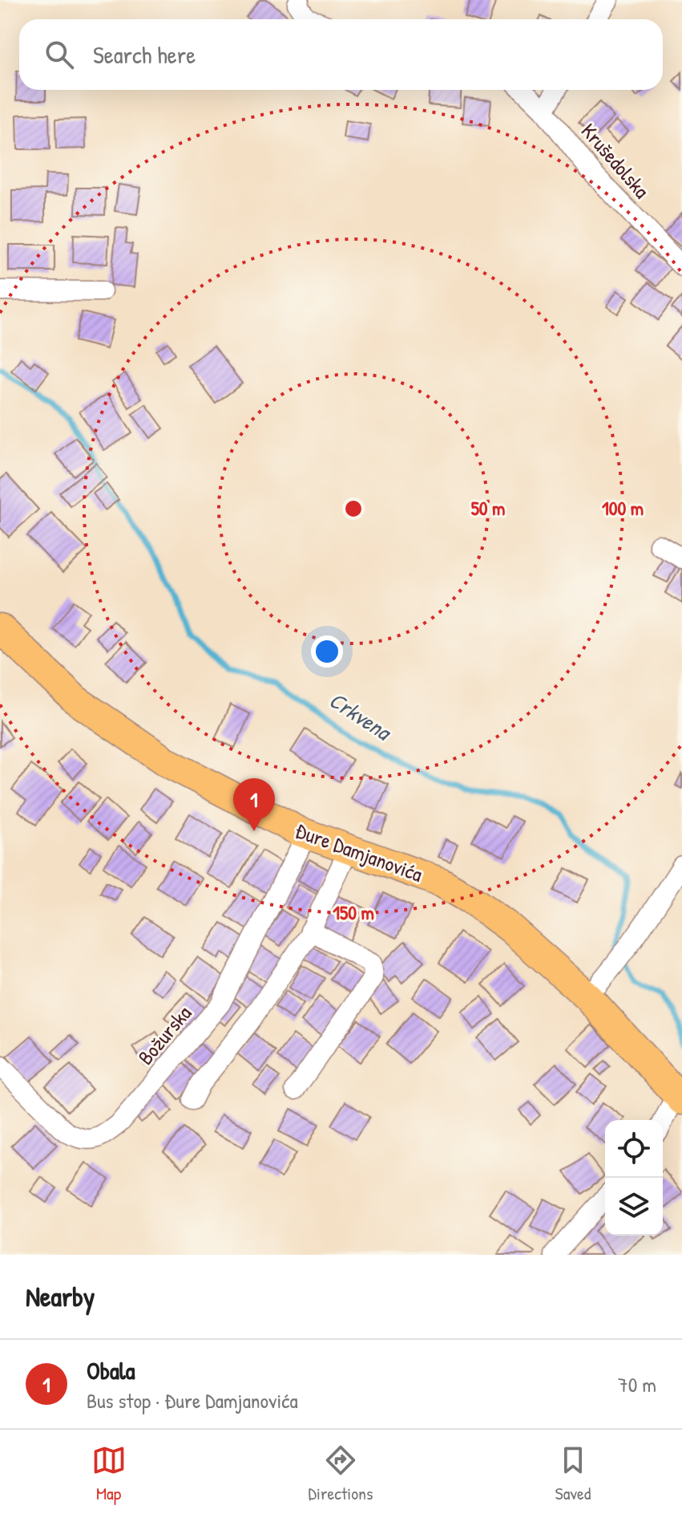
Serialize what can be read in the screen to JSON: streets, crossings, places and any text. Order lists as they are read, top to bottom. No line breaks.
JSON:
{"streets":{"main road":["Đure Damjanovića"],"street":["Krušedolska","Božurska"]},"crossings":[["Đure Damjanovića","Božurska"]],"water":["Crkvena"],"page":{"search":"Search here","pins":"1","heading":"Nearby","list":[{"mark":"1","name":"Obala","note":"Bus stop · Đure Damjanovića","value":"70 m"}],"nav":["Map","Directions","Saved"]},"rings":["50 m","100 m","150 m"]}
